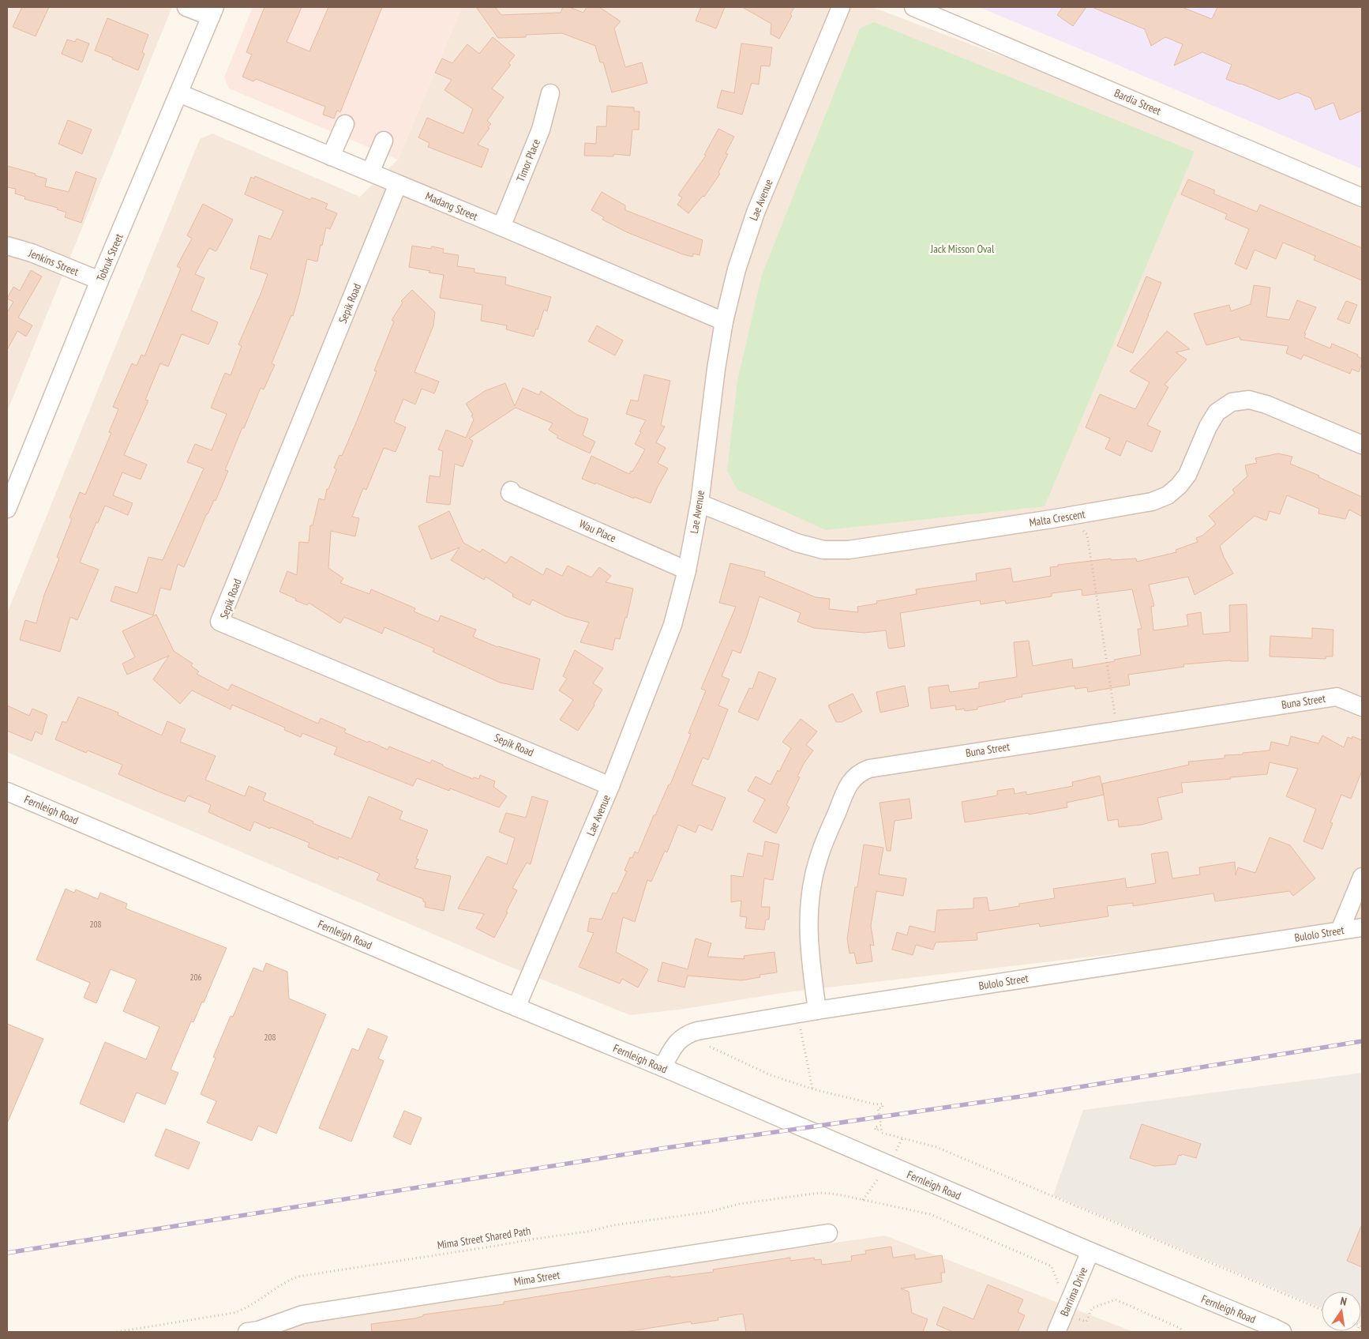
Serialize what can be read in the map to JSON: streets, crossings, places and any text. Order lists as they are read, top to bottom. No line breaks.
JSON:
{"streets":{"street":["Bardia Street","Timor Place","Lae Avenue","Madang Street","Tobruk Street","Jenkins Street","Sepik Road","Malta Crescent","Wau Place","Buna Street","Fernleigh Road","Bulolo Street","Mima Street","Barrima Drive"],"path":["Mima Street Shared Path"]},"crossings":[["Timor Place","Madang Street"],["Lae Avenue","Madang Street"],["Lae Avenue","Sepik Road"],["Lae Avenue","Malta Crescent"],["Lae Avenue","Wau Place"],["Lae Avenue","Fernleigh Road"],["Madang Street","Tobruk Street"],["Madang Street","Sepik Road"],["Tobruk Street","Jenkins Street"],["Buna Street","Bulolo Street"],["Fernleigh Road","Barrima Drive"]],"parks":["Jack Misson Oval"],"house_numbers":["208","206","208"],"north":"top"}
